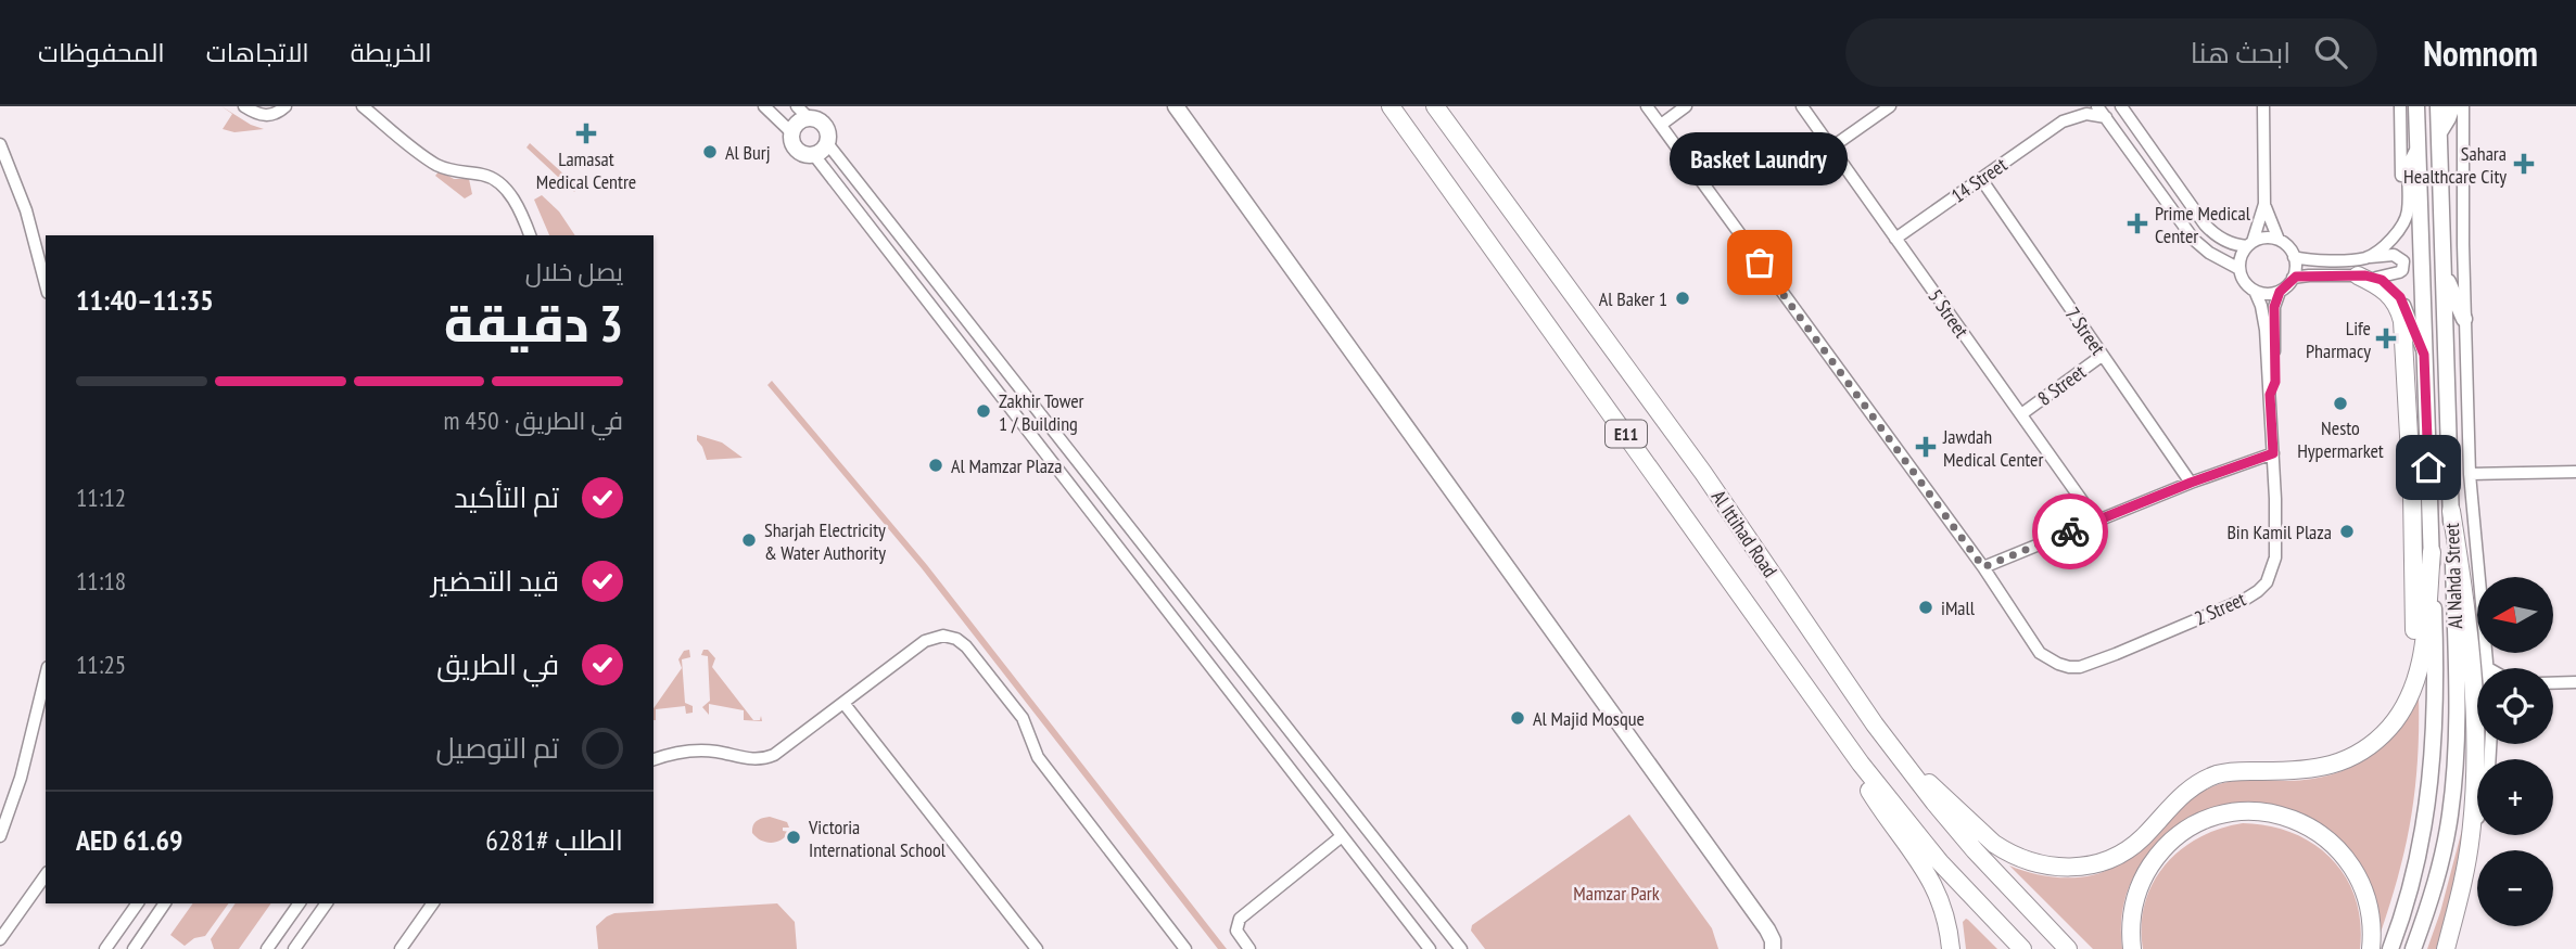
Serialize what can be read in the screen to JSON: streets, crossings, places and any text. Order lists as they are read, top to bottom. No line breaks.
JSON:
{"streets":{"highway":["E11","Al Ittihad Road"],"main road":["Al Nahda Street"],"street":["14 Street","5 Street","7 Street","8 Street","2 Street"]},"crossings":[["14 Street","5 Street"],["14 Street","7 Street"],["5 Street","8 Street"],["7 Street","8 Street"]],"parks":["Mamzar Park"],"places":{"health":["Lamasat Medical Centre","Sahara Healthcare City","Prime Medical Center","Life Pharmacy","Jawdah Medical Center"],"other":["Al Burj","Basket Laundry","Al Baker 1","Nesto Hypermarket","Zakhir Tower 1 / Building","Al Mamzar Plaza","Bin Kamil Plaza","Sharjah Electricity & Water Authority","iMall","Al Majid Mosque","Victoria International School"]},"north":"left","page":{"header":"Nomnom","search":"ابحث هنا","nav":["الخريطة","الاتجاهات","المحفوظات"],"bubble":"Basket Laundry","heading":["3 دقيقة","يصل خلال","11:35–11:40"],"panel":["الطلب #6281","AED 61.69"],"bar":"في الطريق · 450 m","list":[["تم التأكيد","11:12"],["قيد التحضير","11:18"],["في الطريق","11:25"],"تم التوصيل"],"map_buttons":["+","−"]}}
